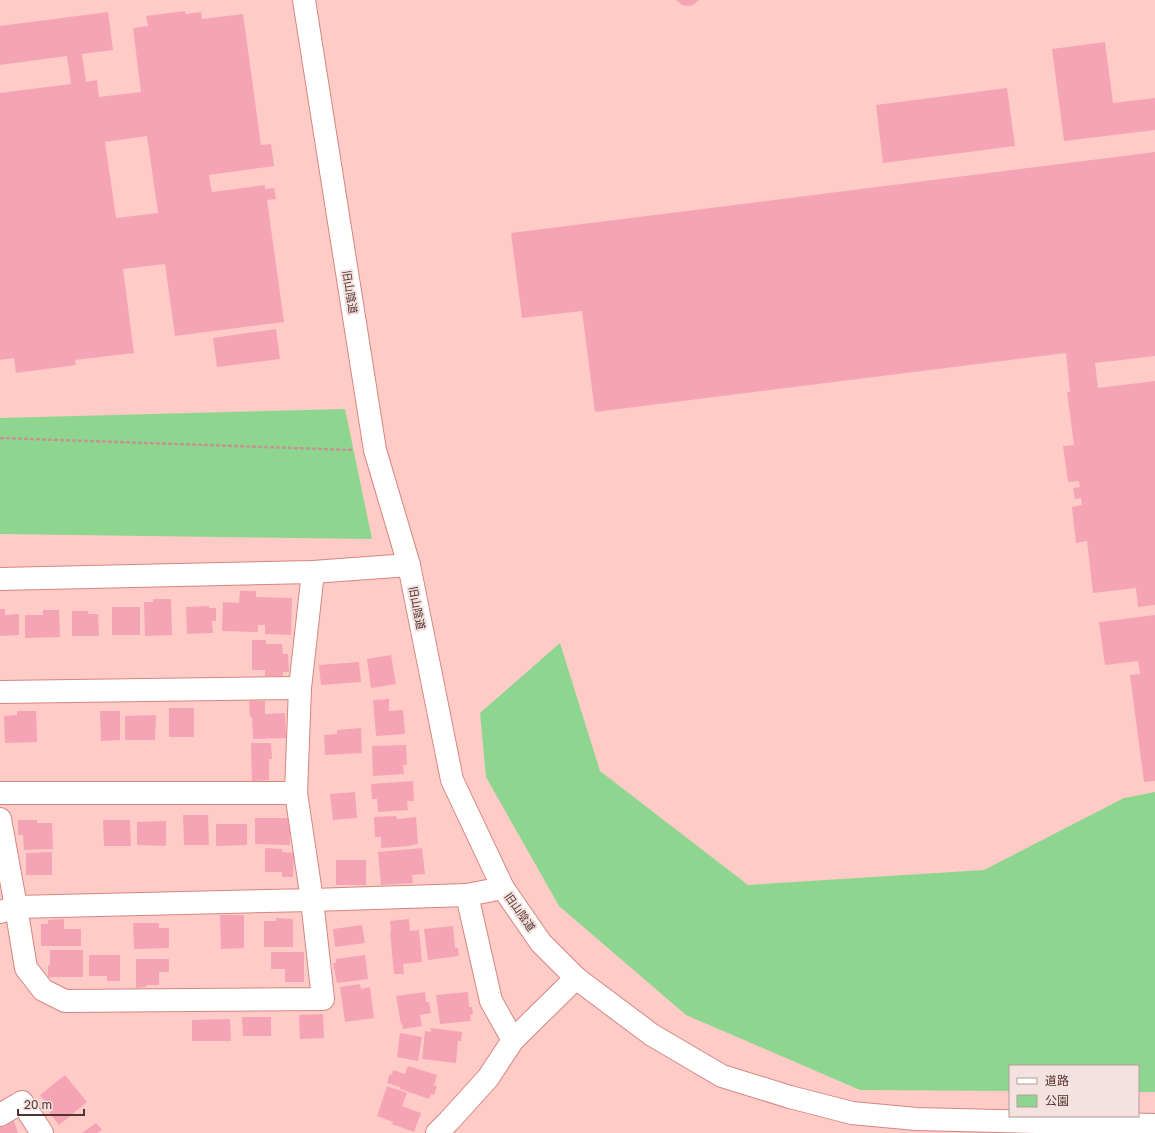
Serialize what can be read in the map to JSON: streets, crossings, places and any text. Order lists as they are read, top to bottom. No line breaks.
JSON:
{"streets":{"street":["旧山陰道"]},"legend":["道路","公園"],"scale_bar":"20 m"}
